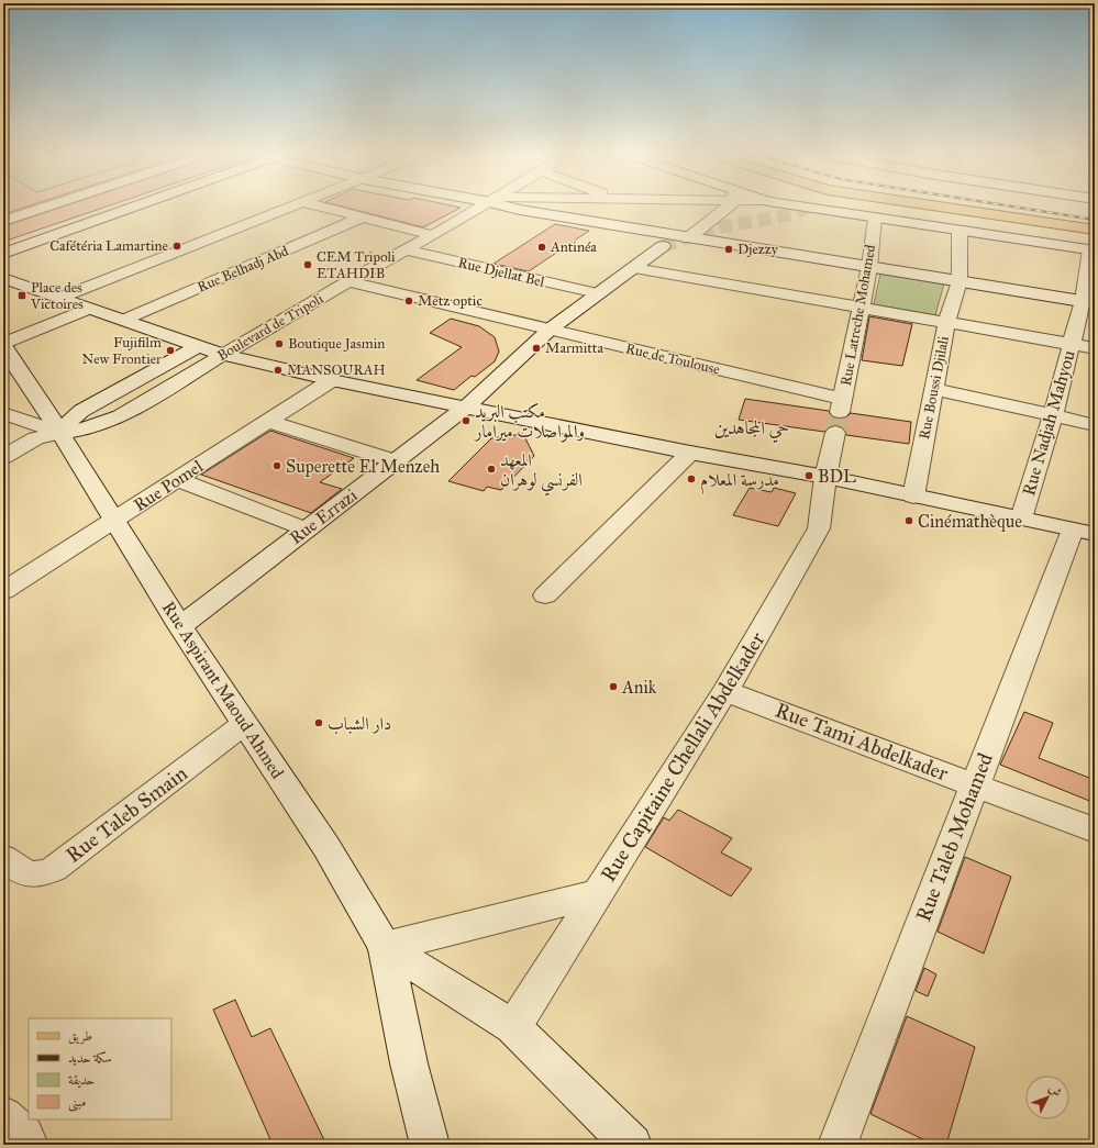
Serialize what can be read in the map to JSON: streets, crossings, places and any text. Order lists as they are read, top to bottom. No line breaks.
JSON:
{"streets":{"street":["Rue Belhadj Abd","Rue Djellat Bel","Rue Latreche Mohamed","Boulevard de Tripoli","Rue de Toulouse","Rue Boussi Djilali","Rue Nadjah Mahyou","Rue Pomel","Rue Errazi","Rue Aspirant Maoud Ahmed","Rue Tami Abdelkader","Rue Capitaine Chellali Abdelkader","Rue Taleb Smain","Rue Taleb Mohamed"]},"crossings":[["Rue Djellat Bel","Boulevard de Tripoli"],["Rue Djellat Bel","Rue Errazi"],["Rue Latreche Mohamed","Rue de Toulouse"],["Boulevard de Tripoli","Rue de Toulouse"],["Boulevard de Tripoli","Rue Aspirant Maoud Ahmed"],["Rue de Toulouse","Rue Errazi"],["Rue Pomel","Rue Aspirant Maoud Ahmed"],["Rue Errazi","Rue Aspirant Maoud Ahmed"],["Rue Aspirant Maoud Ahmed","Rue Taleb Smain"],["Rue Tami Abdelkader","Rue Capitaine Chellali Abdelkader"],["Rue Tami Abdelkader","Rue Taleb Mohamed"]],"districts":["حي المجاهدين"],"places":{"other":["Cafétéria Lamartine","Antinéa","Djezzy","CEM Tripoli ETAHDIB","Metz optic","Boutique Jasmin","Marmitta","Fujifilm New Frontier","MANSOURAH","مكتب البريد والمواصلات ميرامار","Superette El Menzeh","المعهد الفرنسي لوهران","BDL","مدرسة المعلام","Cinémathèque","Anik","دار الشباب"],"transit":["Place des Victoires"]},"legend":["طريق","سكة حديد","حديقة","مبنى"],"north":"top right"}
